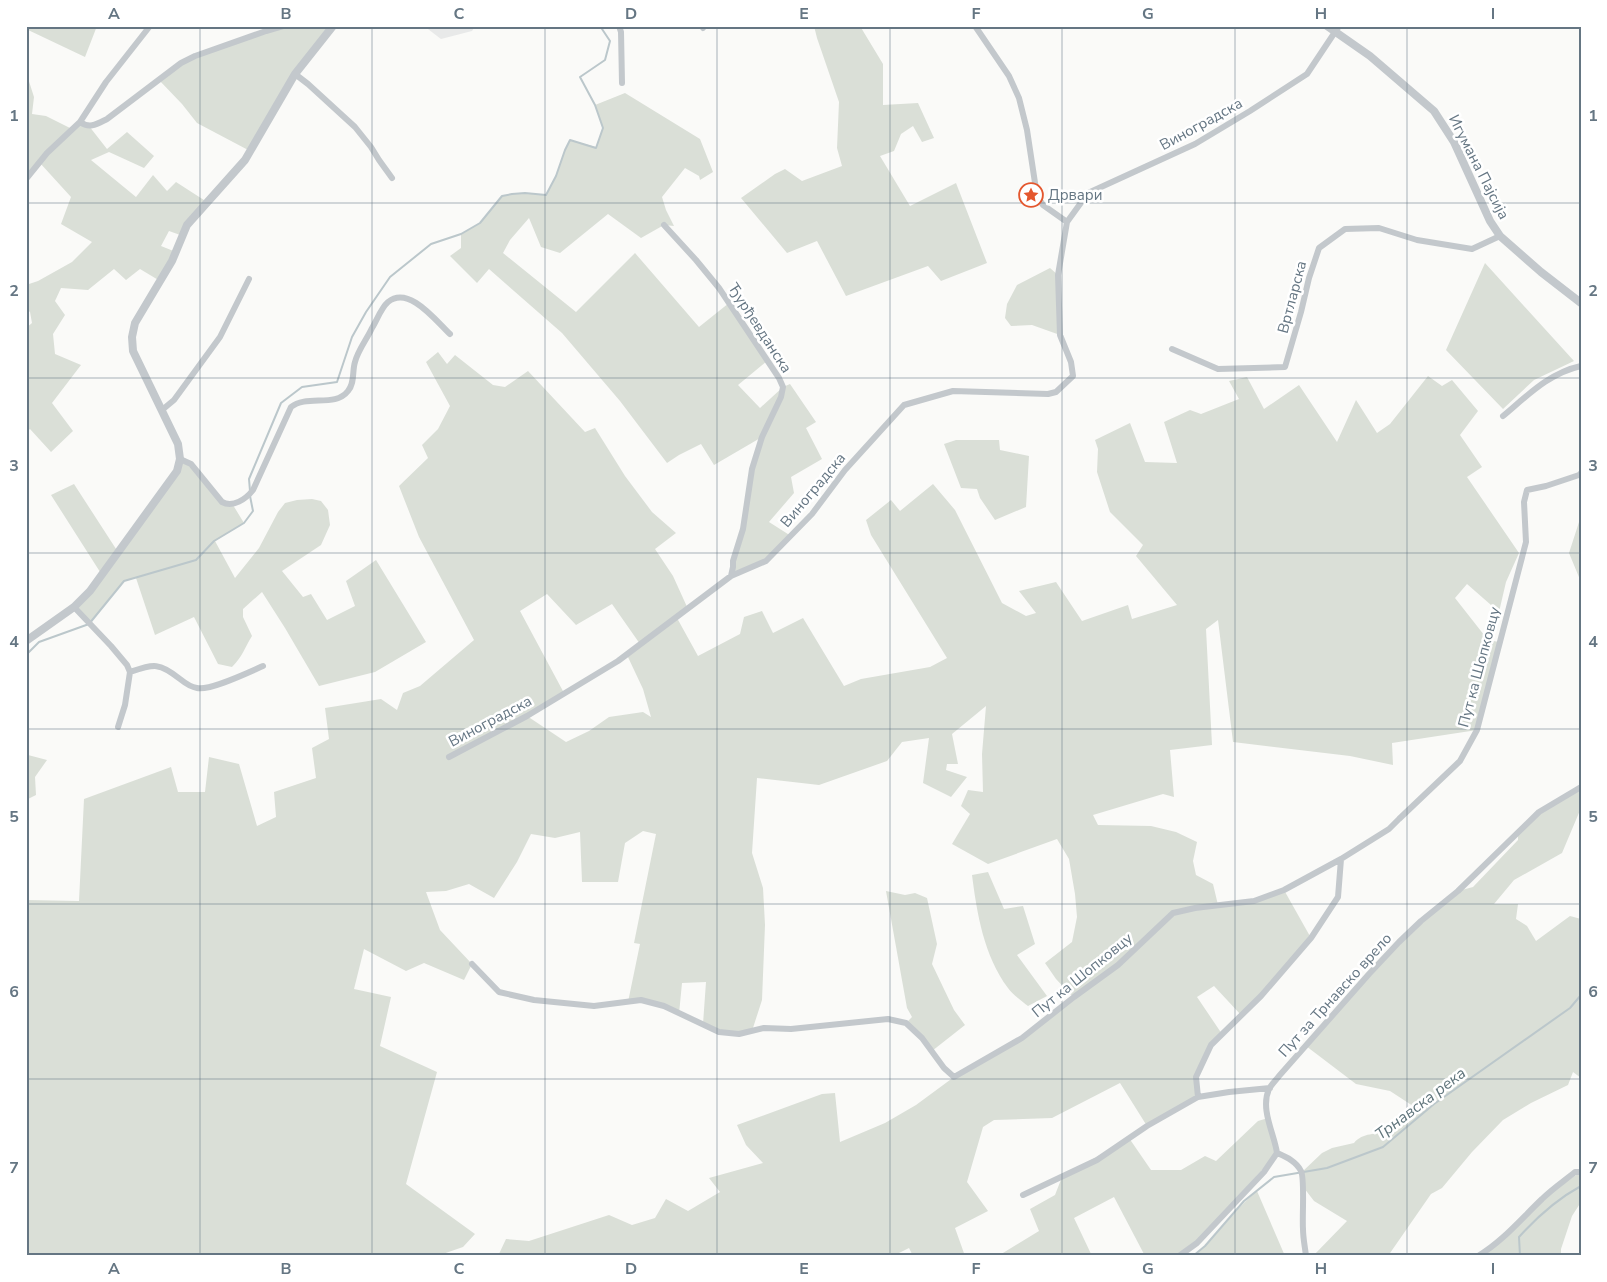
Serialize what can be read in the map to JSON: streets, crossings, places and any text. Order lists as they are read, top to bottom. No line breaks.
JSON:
{"streets":{"street":["Виноградска","Игумана Пајсија","Вртларска","Ђурђевданска","Пут ка Шопковцу","Пут за Трнавско врело"]},"crossings":[["Виноградска","Игумана Пајсија"],["Виноградска","Ђурђевданска"],["Игумана Пајсија","Вртларска"]],"water":["Трнавска река"],"places":{"place":["Дрвари"]},"grid":{"columns":["A","B","C","D","E","F","G","H","I"],"rows":["1","2","3","4","5","6","7"]}}
